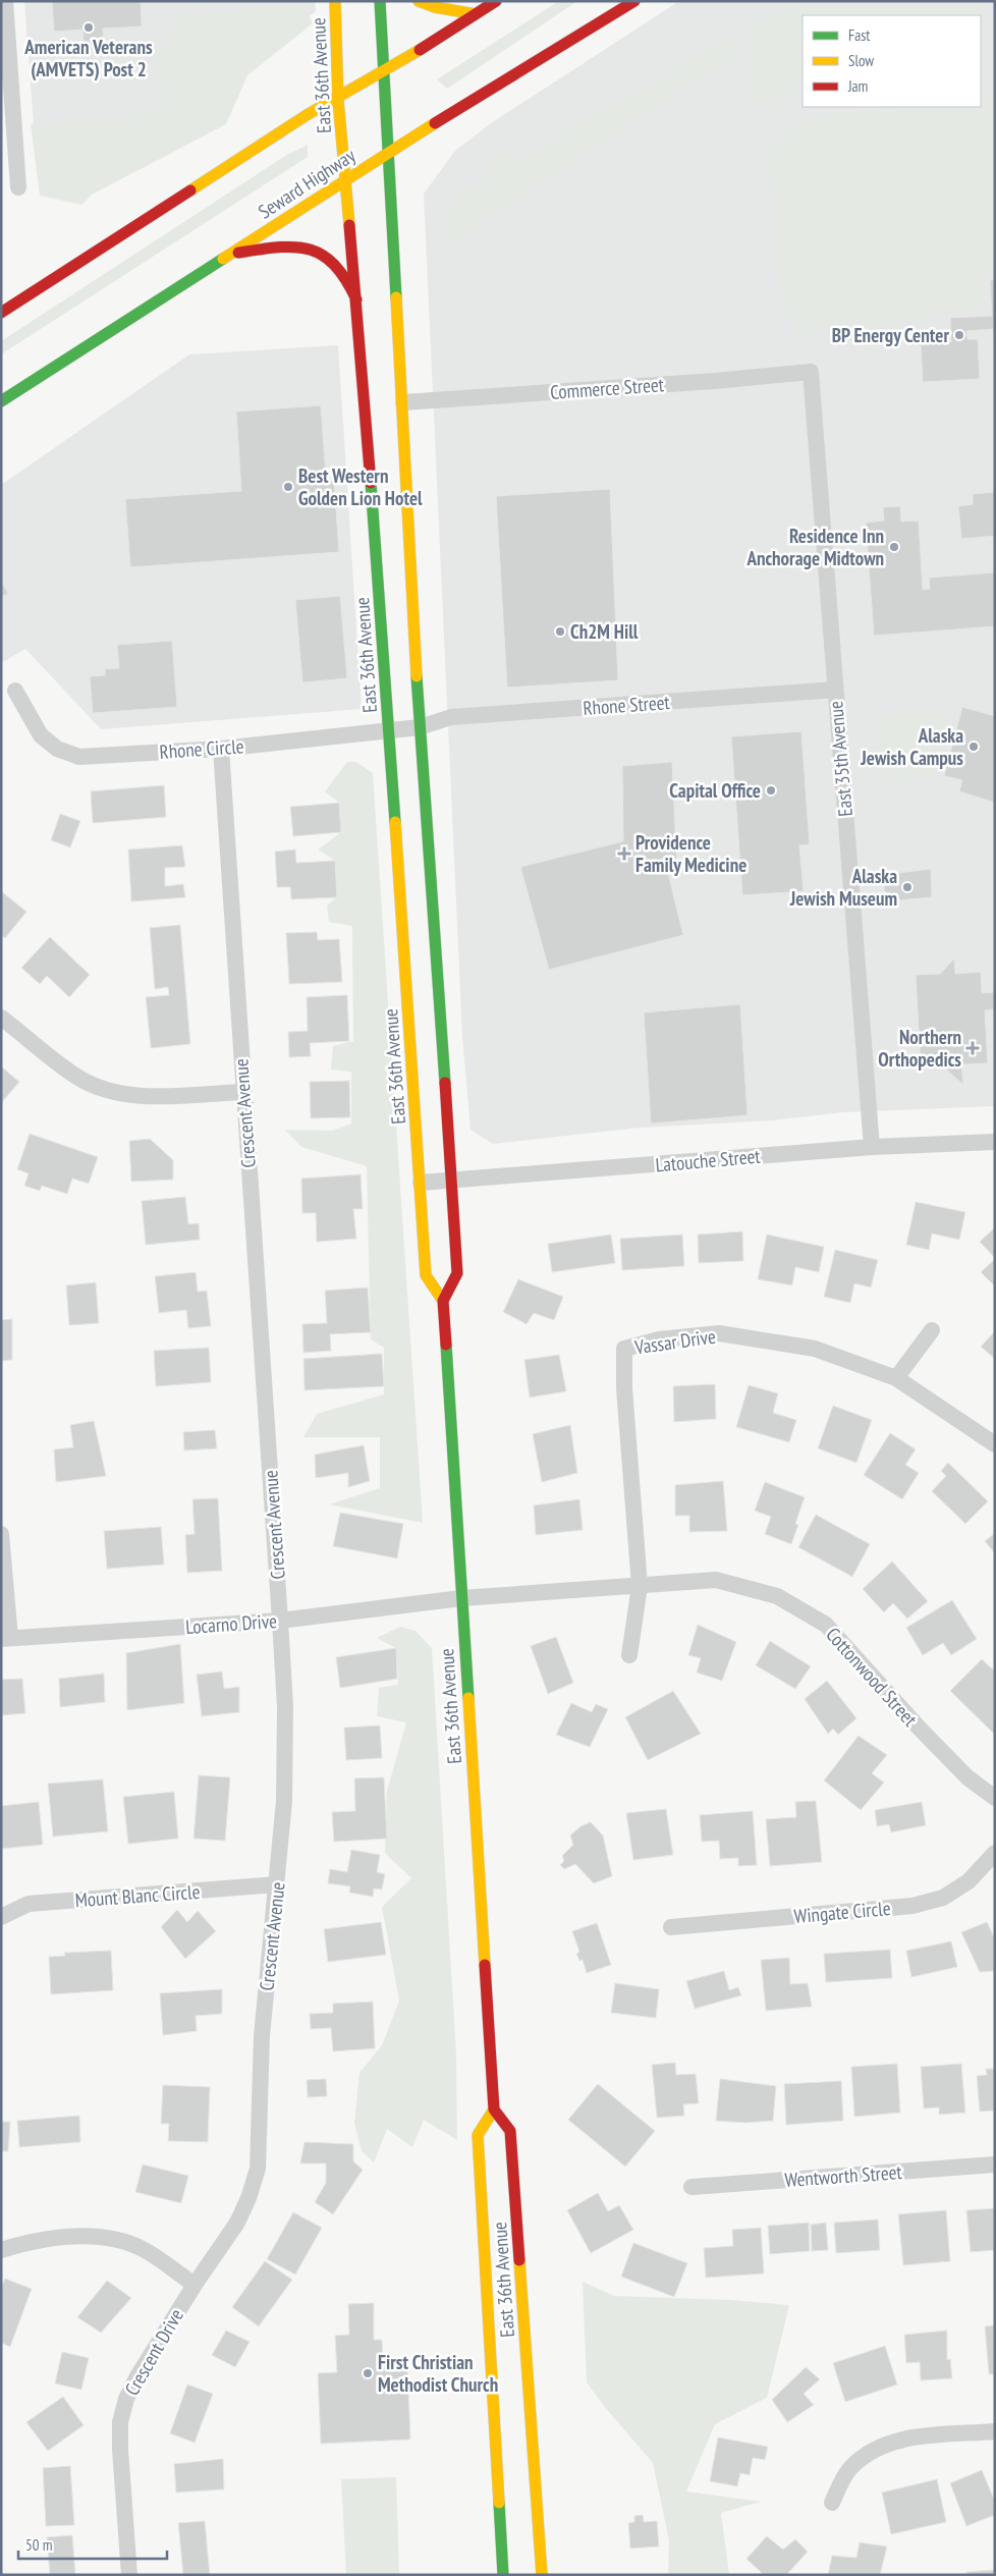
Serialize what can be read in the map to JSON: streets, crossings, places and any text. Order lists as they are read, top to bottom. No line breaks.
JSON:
{"streets":{"main road":["East 36th Avenue","Seward Highway"],"street":["Commerce Street","Rhone Street","Rhone Circle","East 35th Avenue","Crescent Avenue","Latouche Street","Vassar Drive","Locarno Drive","Cottonwood Street","Mount Blanc Circle","Wingate Circle","Wentworth Street","Crescent Drive"]},"crossings":[["East 36th Avenue","Seward Highway"],["East 36th Avenue","Rhone Circle"],["East 36th Avenue","Latouche Street"],["East 36th Avenue","Locarno Drive"],["East 36th Avenue","Cottonwood Street"],["Commerce Street","East 35th Avenue"],["Rhone Street","Rhone Circle"],["Rhone Street","East 35th Avenue"],["Rhone Circle","Crescent Avenue"],["East 35th Avenue","Latouche Street"],["Crescent Avenue","Locarno Drive"],["Crescent Avenue","Mount Blanc Circle"],["Crescent Avenue","Crescent Drive"],["Vassar Drive","Cottonwood Street"],["Locarno Drive","Cottonwood Street"]],"places":{"other":["American Veterans (AMVETS) Post 2","BP Energy Center","Best Western Golden Lion Hotel","Residence Inn Anchorage Midtown","Ch2M Hill","Alaska Jewish Campus","Capital Office","Alaska Jewish Museum","First Christian Methodist Church"],"health":["Providence Family Medicine","Northern Orthopedics"]},"legend":["Fast","Slow","Jam"],"scale_bar":"50 m"}
